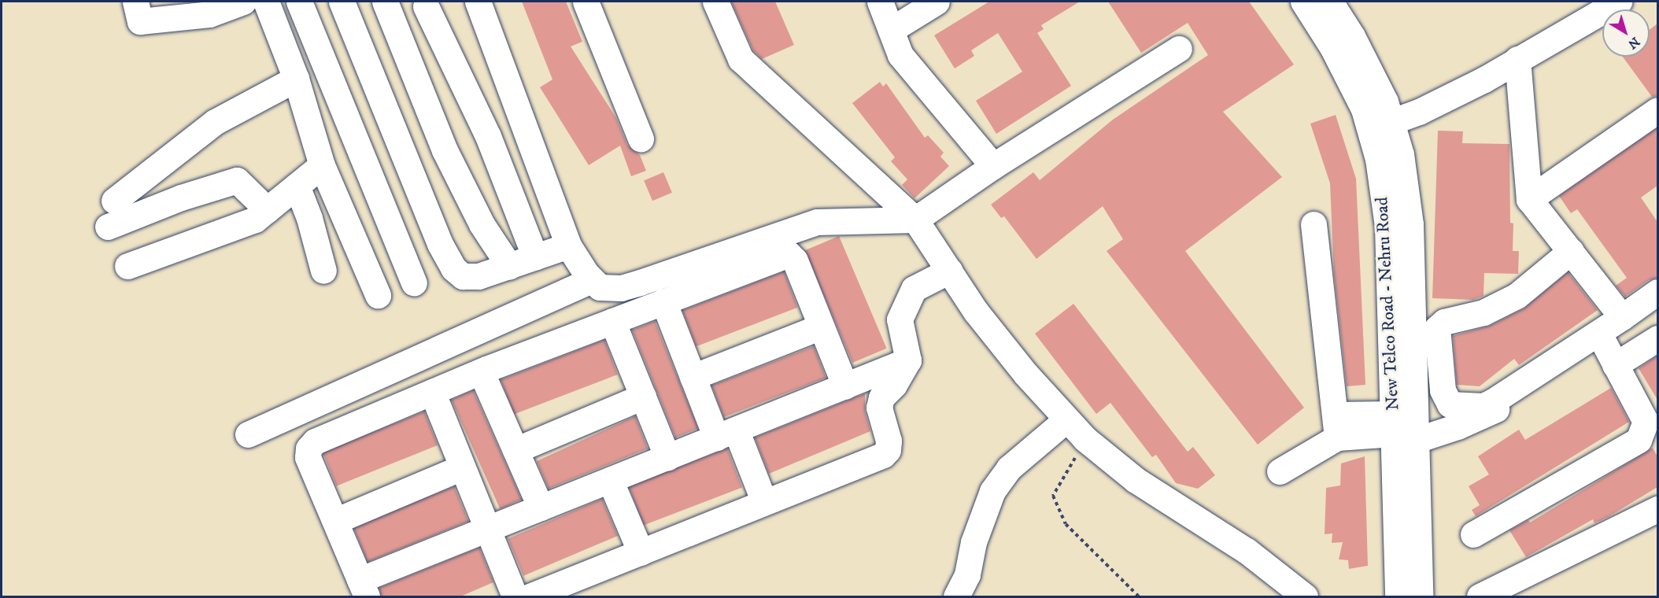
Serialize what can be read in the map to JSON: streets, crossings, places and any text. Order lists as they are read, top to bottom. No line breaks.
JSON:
{"streets":{"street":["New Telco Road - Nehru Road"]},"north":"bottom right"}
